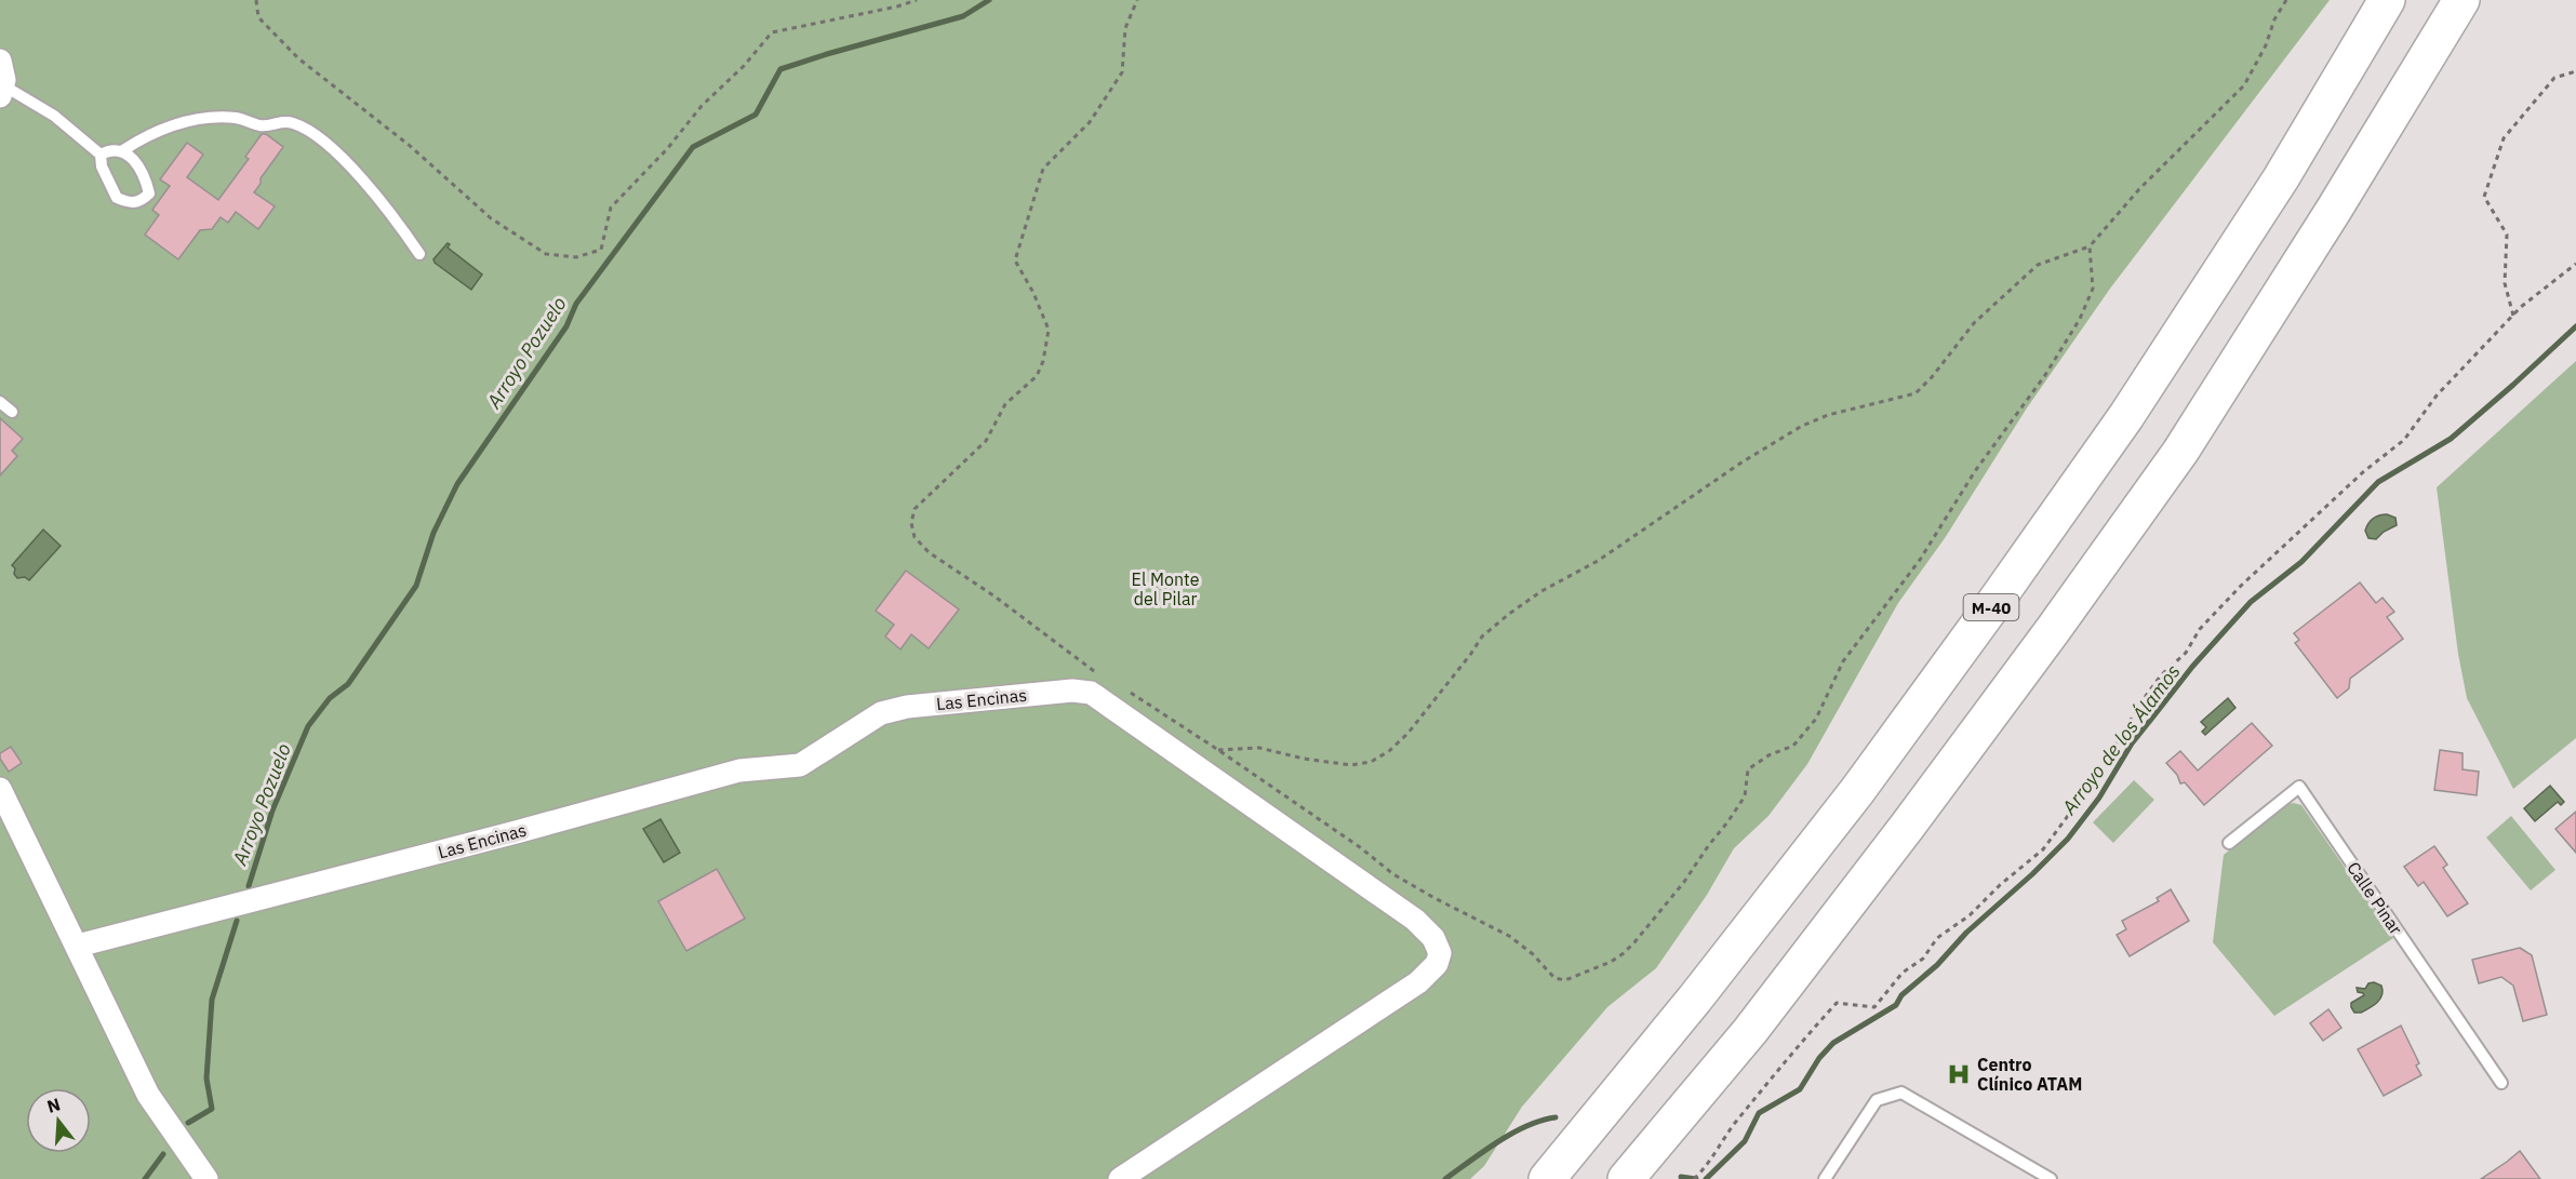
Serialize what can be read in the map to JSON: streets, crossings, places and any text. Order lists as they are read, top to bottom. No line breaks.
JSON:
{"streets":{"highway":["M-40"],"street":["Las Encinas"],"lane":["Calle Pinar"]},"water":["Arroyo Pozuelo","Arroyo de los Álamos"],"parks":["El Monte del Pilar"],"places":{"hospital":["Centro Clínico ATAM"]},"north":"top"}
